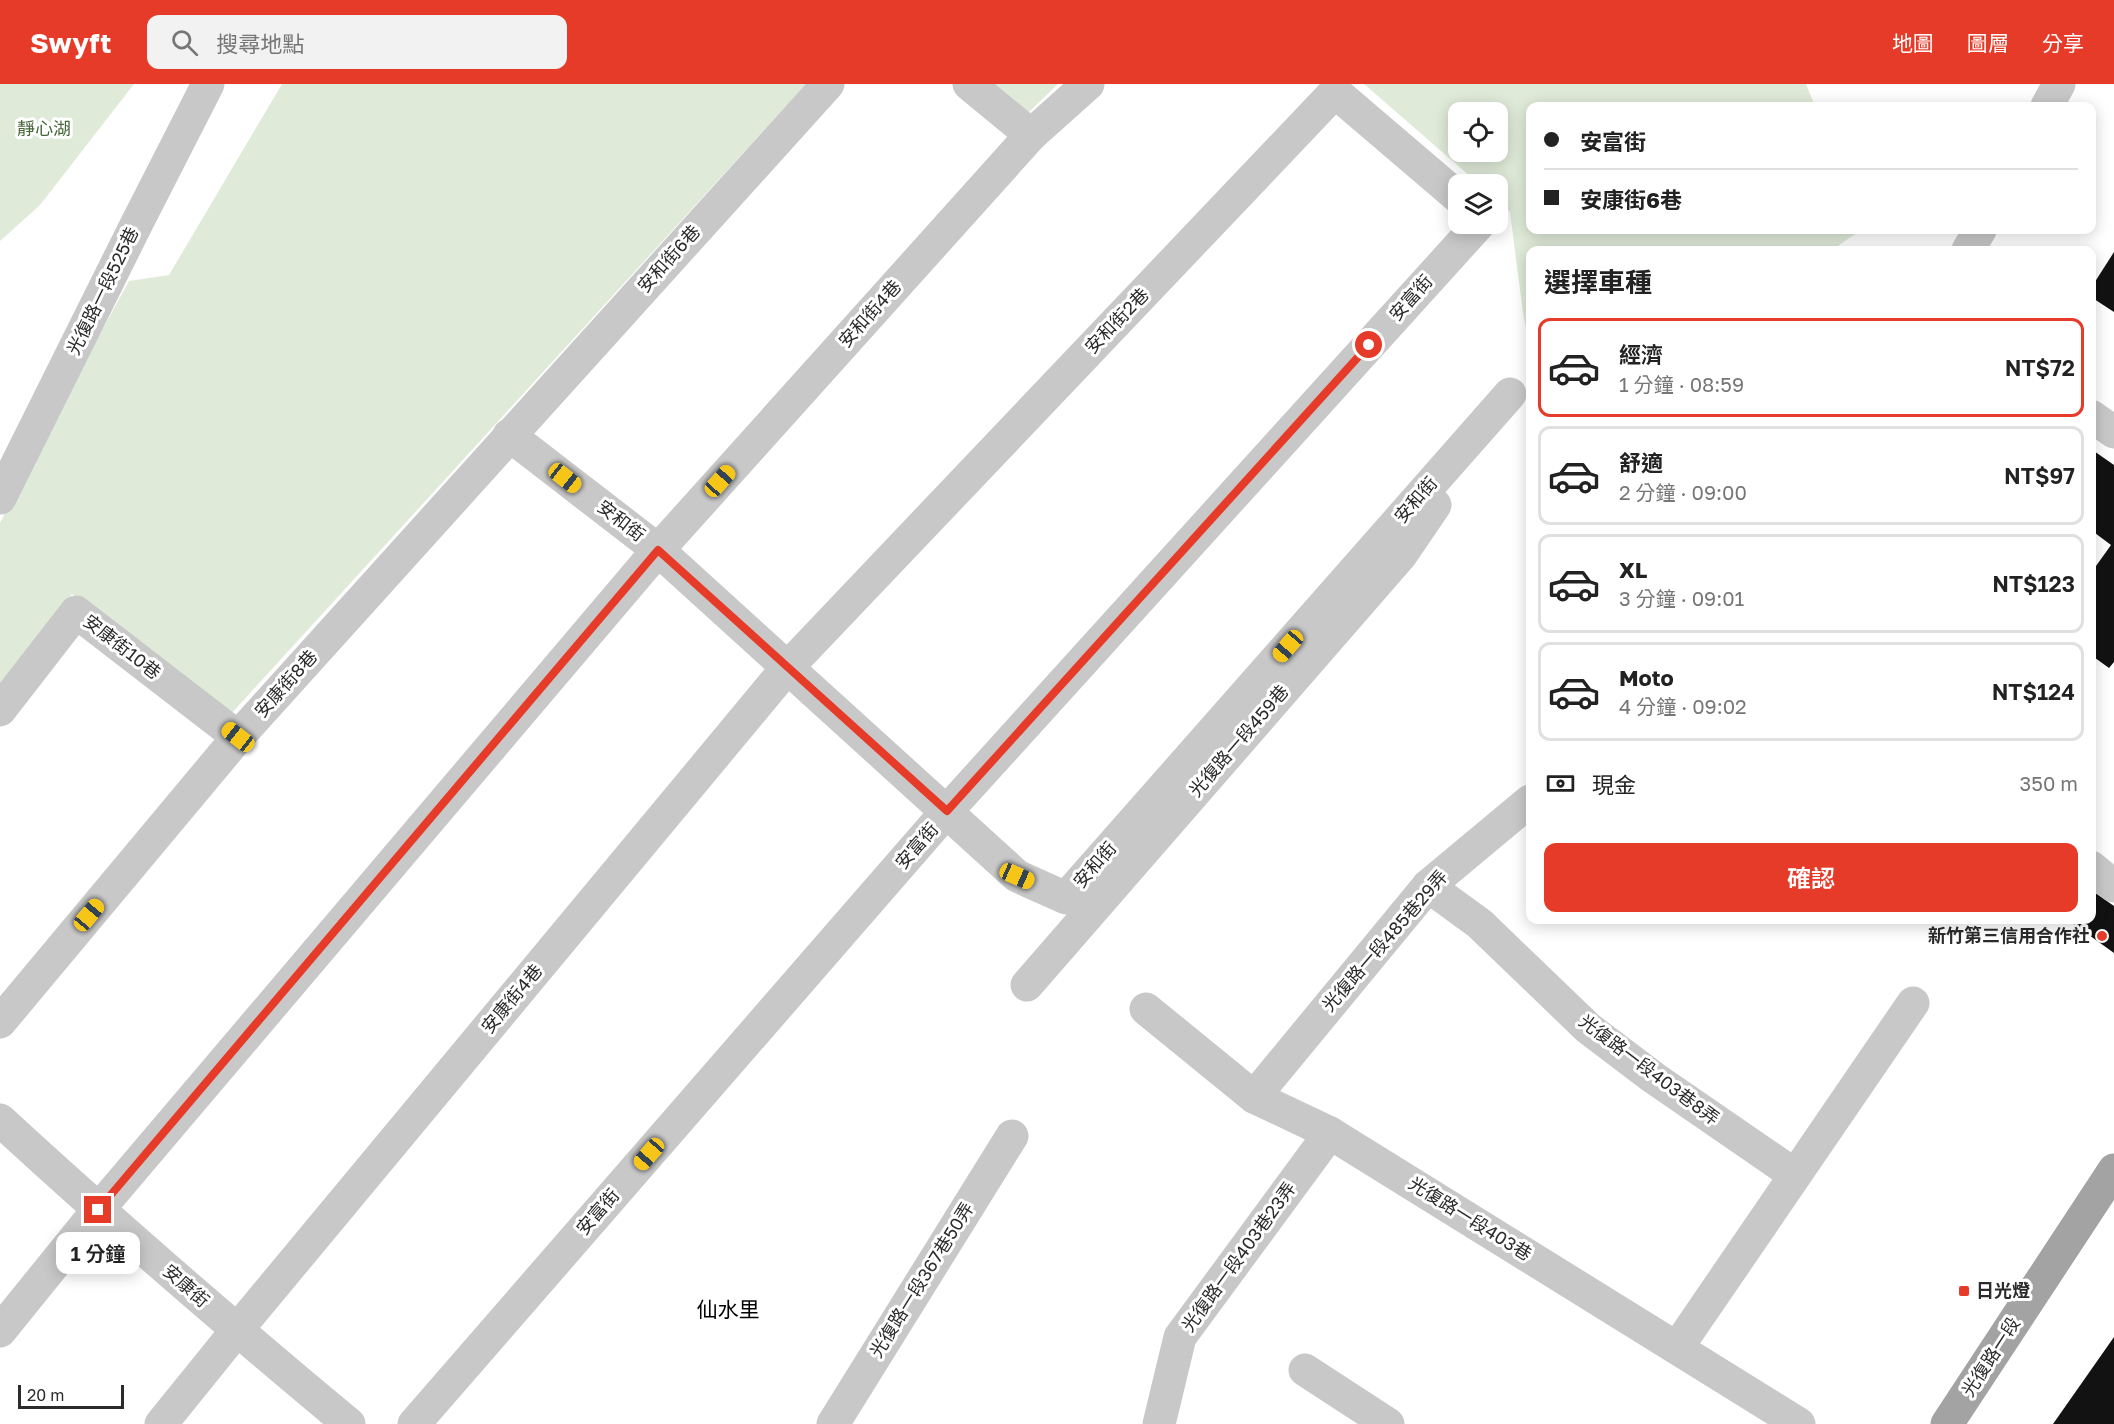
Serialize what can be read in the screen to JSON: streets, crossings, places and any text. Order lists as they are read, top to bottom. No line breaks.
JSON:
{"streets":{"main road":["光復路一段"],"street":["安和街6巷","光復路一段525巷","安富街","安和街4巷","安和街2巷","安和街","安康街10巷","安康街8巷","光復路一段459巷","光復路一段485巷29弄","安康街4巷","光復路一段403巷8弄","光復路一段403巷","光復路一段403巷23弄","光復路一段367巷50弄","安康街"]},"crossings":[["安和街6巷","安和街"],["安和街6巷","安康街8巷"],["安富街","安和街"],["安和街4巷","安和街"],["安和街4巷","安康街"],["安和街2巷","安和街"],["安和街2巷","安康街4巷"],["安和街","安康街8巷"],["安和街","光復路一段459巷"],["安和街","安康街4巷"],["安康街10巷","安康街8巷"],["光復路一段485巷29弄","光復路一段403巷8弄"],["光復路一段485巷29弄","光復路一段403巷"],["安康街4巷","安康街"],["光復路一段403巷","光復路一段403巷23弄"]],"districts":["仙水里"],"parks":["靜心湖"],"places":{"other":["新竹第三信用合作社"],"transit":["日光燈"]},"scale_bar":"20 m","page":{"header":"Swyft","search":"搜尋地點","nav":["地圖","圖層","分享"],"banner":["安富街","安康街6巷"],"heading":"選擇車種","list":[{"name":"經濟","note":"1 分鐘 · 08:59","value":"NT$72"},{"name":"舒適","note":"2 分鐘 · 09:00","value":"NT$97"},{"name":"XL","note":"3 分鐘 · 09:01","value":"NT$123"},{"name":"Moto","note":"4 分鐘 · 09:02","value":"NT$124"}],"pay":["現金","350 m"],"buttons":"確認","bubble":"1 分鐘","scale":"20 m"}}
